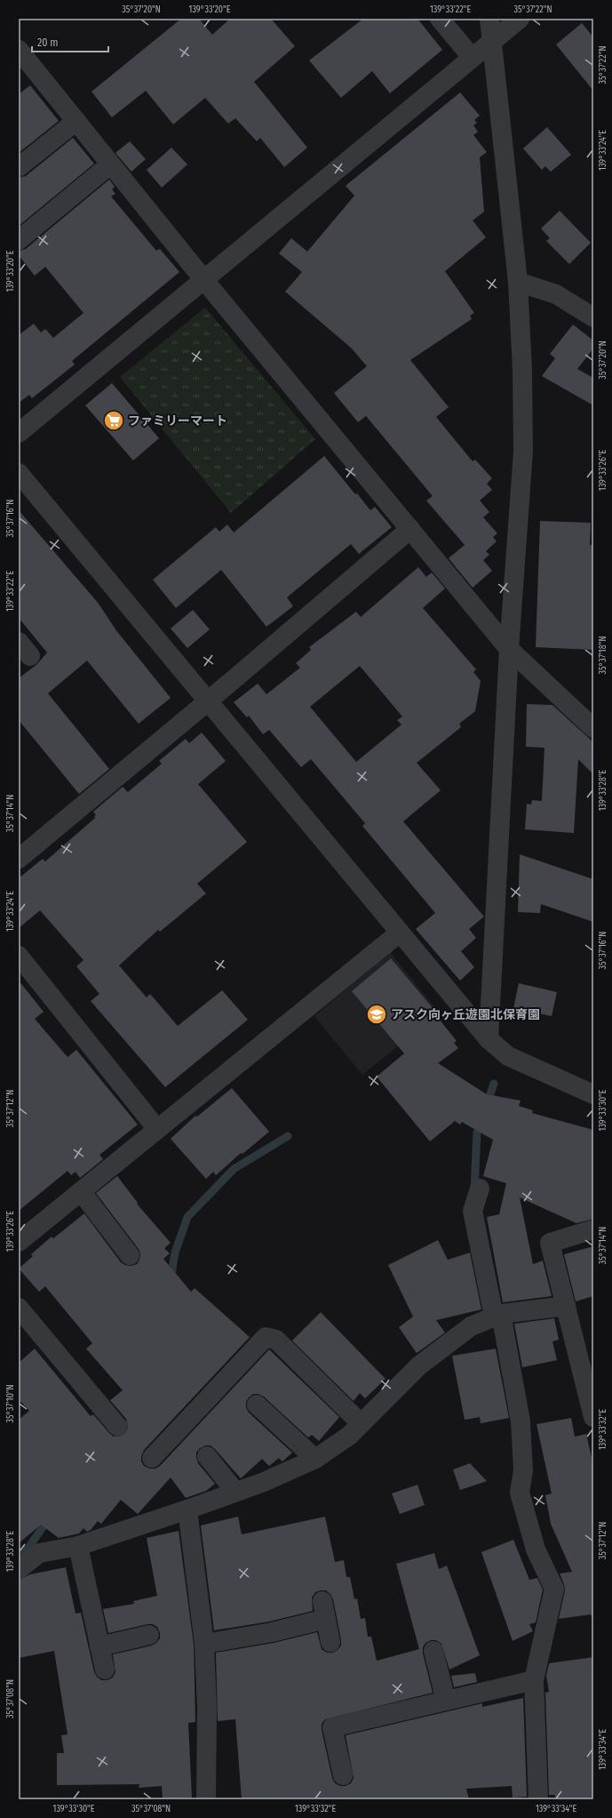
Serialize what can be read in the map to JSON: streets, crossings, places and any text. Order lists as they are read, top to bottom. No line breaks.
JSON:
{"places":{"supermarket":["ファミリーマート"],"school or university":["アスク向ヶ丘遊園北保育園"]},"scale_bar":"20 m","coordinates":["35°37'20\"N","139°33'20\"E","139°33'22\"E","35°37'22\"N","139°33'24\"E","139°33'26\"E","35°37'16\"N","35°37'18\"N","139°33'28\"E","35°37'14\"N","35°37'12\"N","139°33'30\"E","35°37'10\"N","139°33'32\"E","35°37'08\"N","139°33'34\"E"]}
